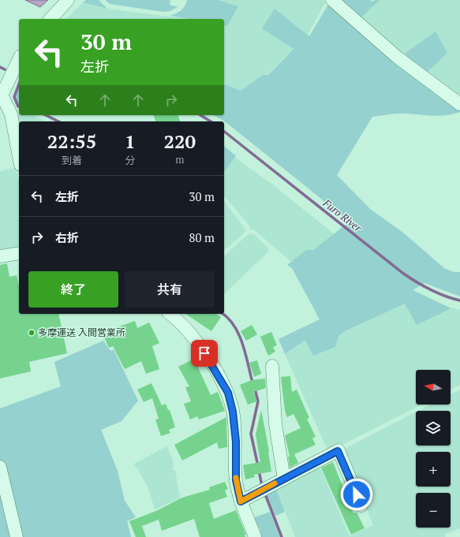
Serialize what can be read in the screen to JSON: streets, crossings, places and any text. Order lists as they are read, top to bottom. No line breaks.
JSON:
{"water":["Furo River"],"places":["多摩運送 入間営業所"],"north":"left","page":{"turn":["30 m","左折"],"eta":["22:55","到着","1","分","220","m"],"list":[{"name":"左折","value":"30 m"},{"name":"右折","value":"80 m"}],"buttons":["終了","共有"],"map_buttons":["+","−"]}}
